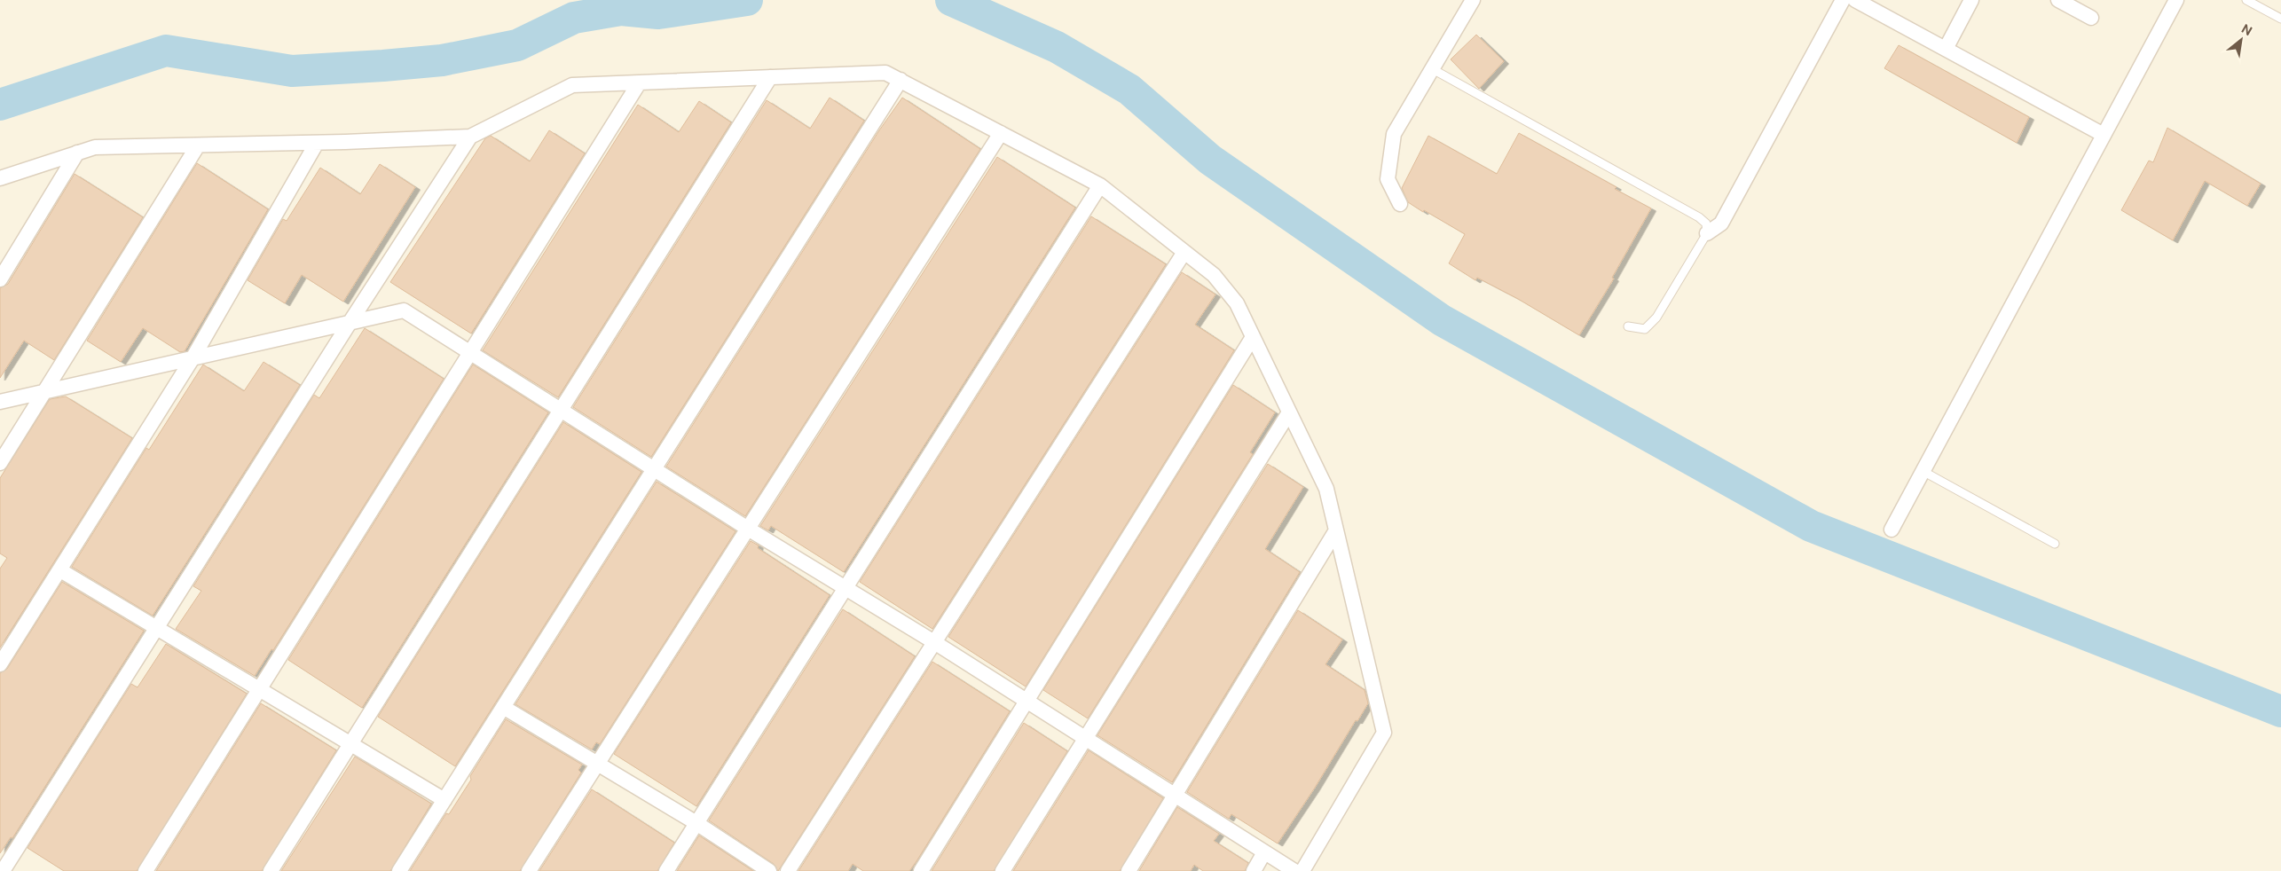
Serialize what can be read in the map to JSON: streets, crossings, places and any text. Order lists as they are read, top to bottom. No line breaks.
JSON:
{"north":"top right"}
